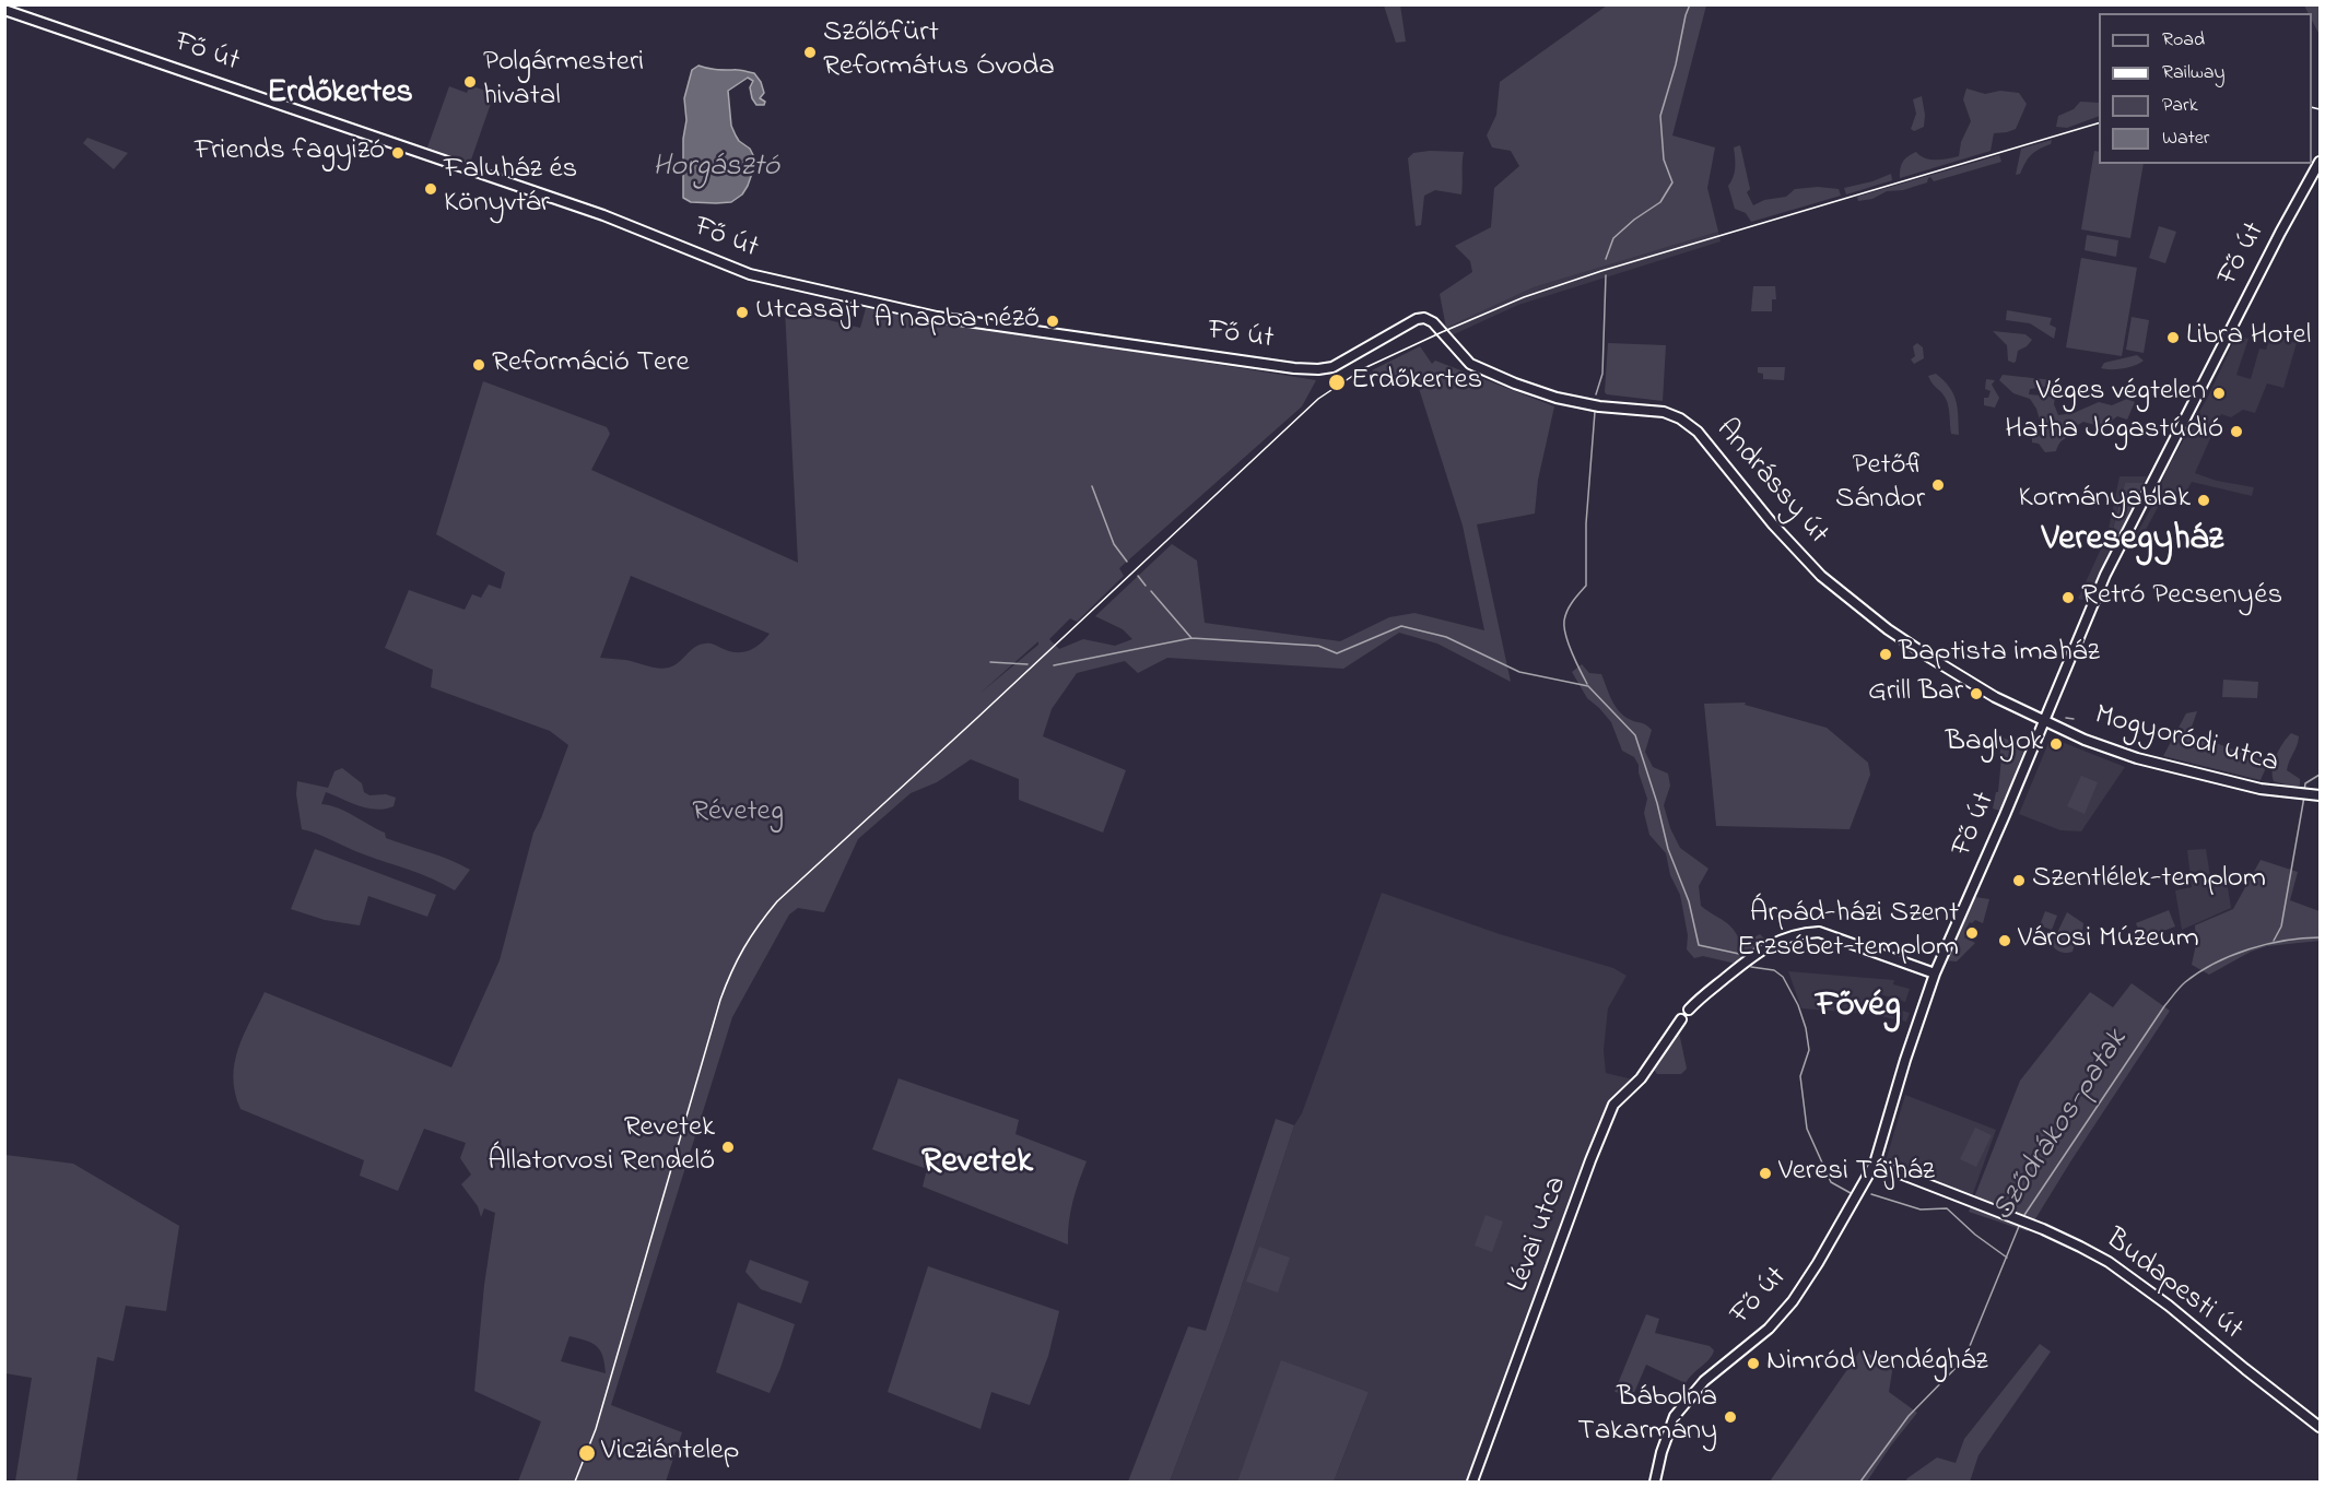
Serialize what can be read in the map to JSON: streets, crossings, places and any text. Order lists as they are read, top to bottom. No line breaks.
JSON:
{"streets":{"main road":["Fő út","Andrássy út","Mogyoródi utca","Lévai utca","Budapesti út"]},"crossings":[["Fő út","Andrássy út"],["Fő út","Mogyoródi utca"],["Fő út","Budapesti út"],["Andrássy út","Mogyoródi utca"]],"districts":["Erdőkertes","Veresegyház","Fővég","Revetek"],"water":["Horgásztó","Sződrákos-patak"],"parks":["Réveteg"],"places":["Szőlőfürt Református Óvoda","Polgármesteri hivatal","Friends fagyizó","Faluház és Könyvtár","Utcasajt","A napba néző","Libra Hotel","Reformáció Tere","Erdőkertes","Véges végtelen","Hatha Jógastúdió","Petőfi Sándor","Kormányablak","Retró Pecsenyés","Baptista imaház","Grill Bar","Baglyok","Szentlélek-templom","Árpád-házi Szent Erzsébet-templom","Városi Múzeum","Revetek Állatorvosi Rendelő","Veresi Tájház","Nimród Vendégház","Bábolna Takarmány","Vicziántelep"],"legend":["Road","Railway","Park","Water"]}
